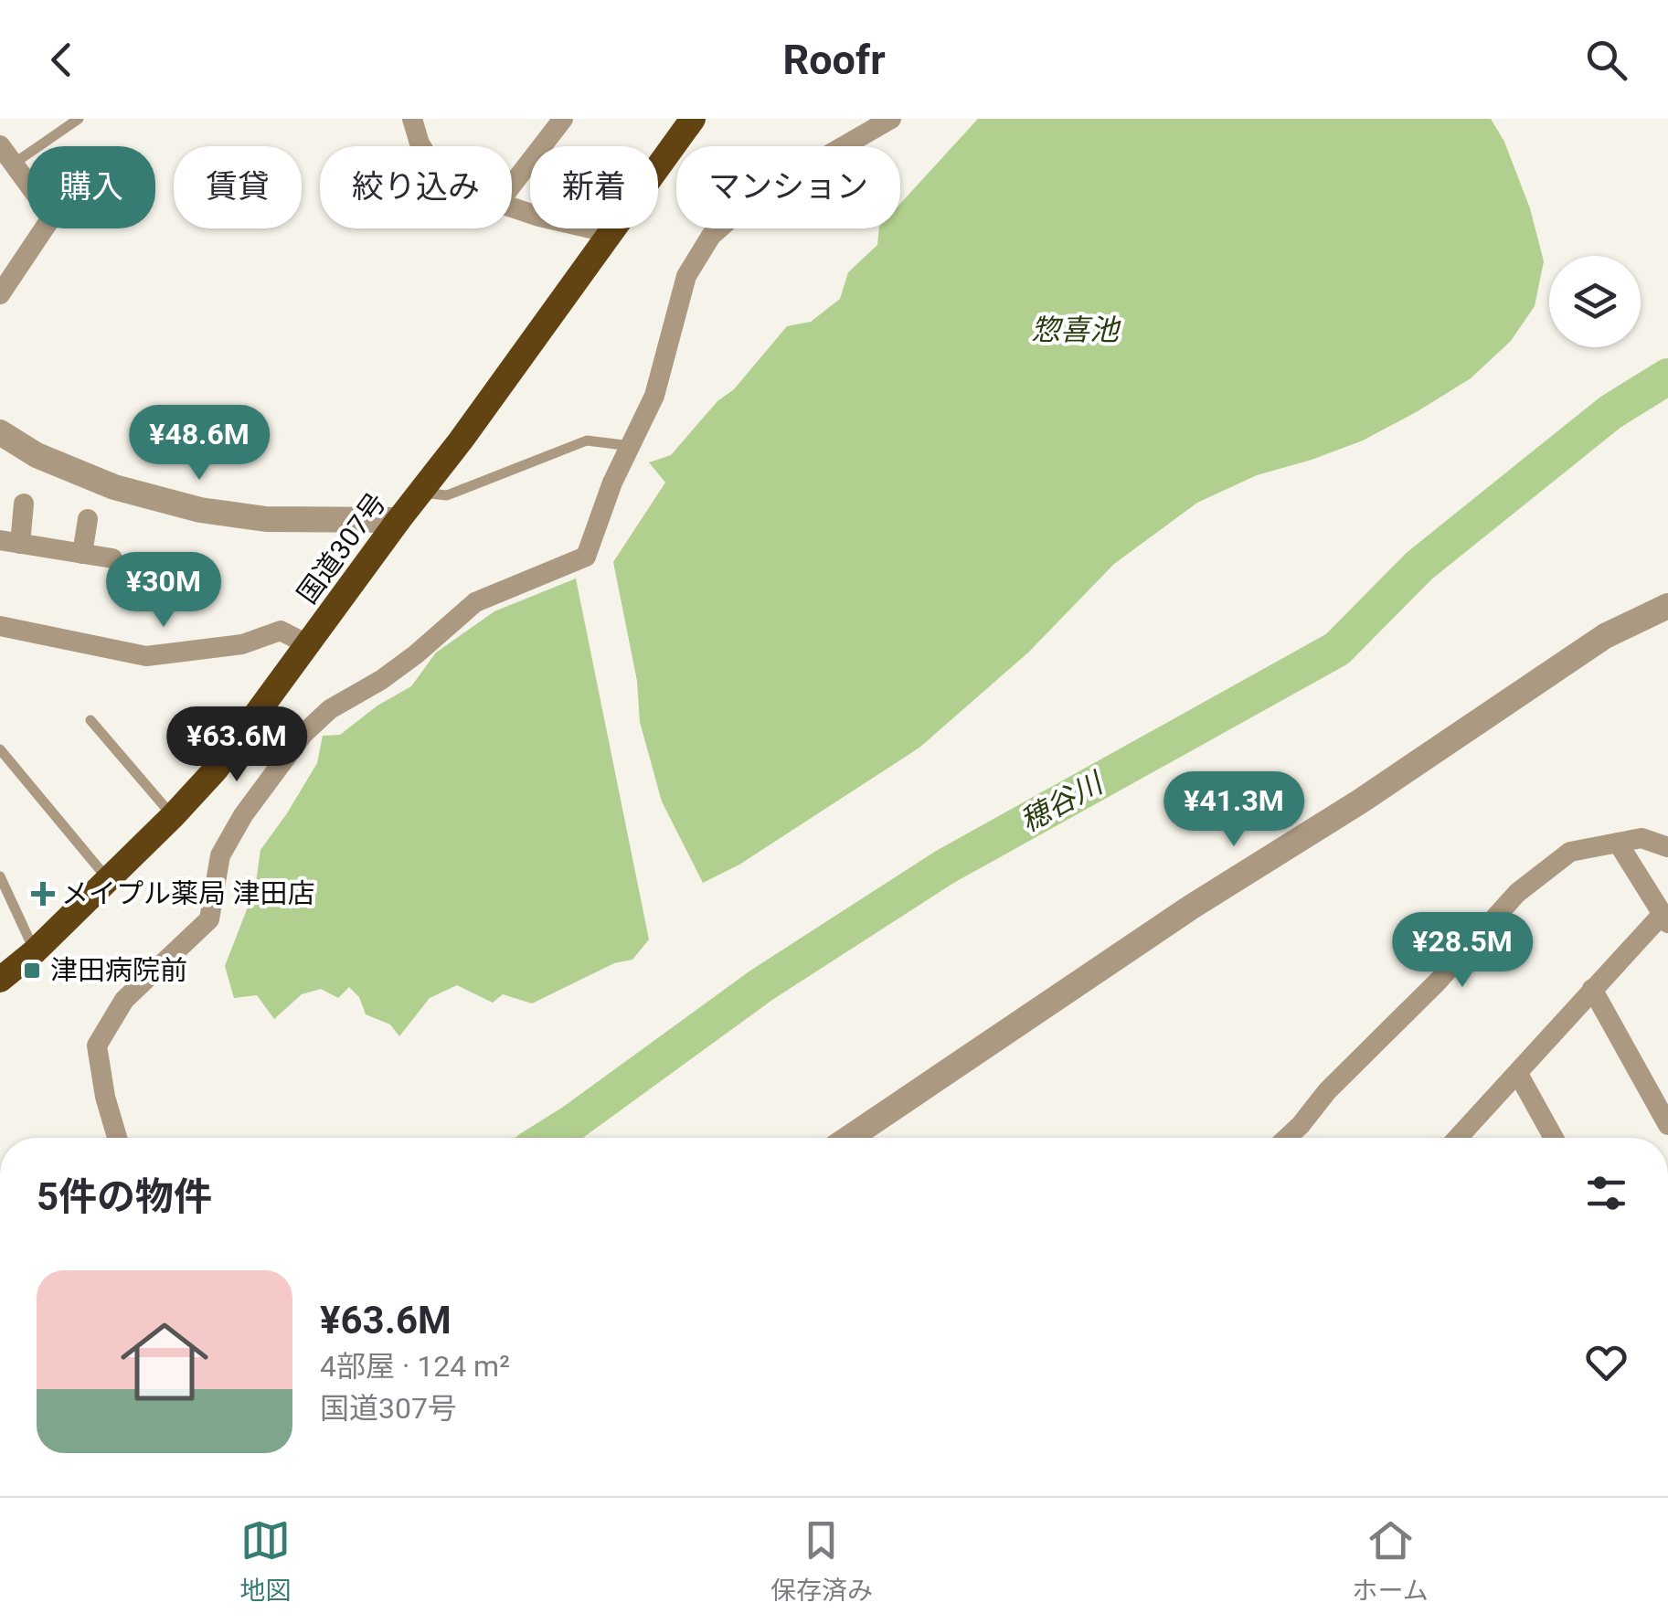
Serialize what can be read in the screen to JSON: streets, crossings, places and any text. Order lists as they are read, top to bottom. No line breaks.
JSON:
{"streets":{"highway":["国道307号"]},"water":["惣喜池","穂谷川"],"places":{"health":["メイプル薬局 津田店"],"transit":["津田病院前"]},"page":{"header":"Roofr","chip":["購入","賃貸","絞り込み","新着","マンション"],"price":["¥48.6M","¥30M","¥63.6M","¥41.3M","¥28.5M"],"heading":"5件の物件","list":[{"name":"¥63.6M","note":"4部屋 · 124 m² · 国道307号"}],"tabs":["地図","保存済み","ホーム"]}}
